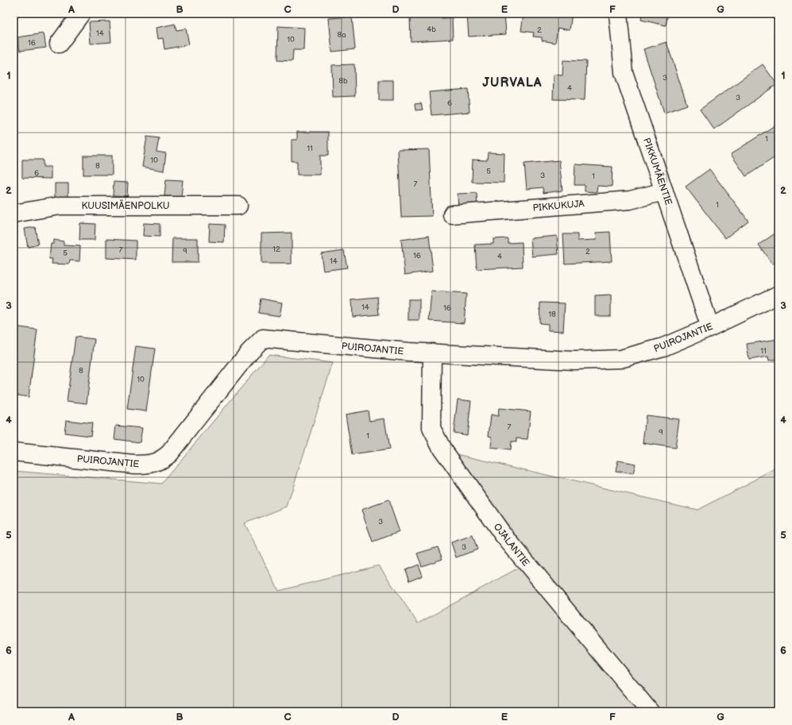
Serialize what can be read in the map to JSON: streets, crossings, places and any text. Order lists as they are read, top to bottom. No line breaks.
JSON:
{"streets":{"street":["PIKKUMÄENTIE","KUUSIMÄENPOLKU","PIKKUKUJA","PUIROJANTIE","OJALANTIE"]},"crossings":[["PIKKUMÄENTIE","PIKKUKUJA"],["PIKKUMÄENTIE","PUIROJANTIE"],["PUIROJANTIE","OJALANTIE"]],"districts":["JURVALA"],"house_numbers":["4b","2","14","8a","10","16","3","8b","4","3","6","1","11","10","8","5","6","3","1","7","1","12","7","9","2","5","16","4","14","14","16","18","11","8","10","7","9","1","3","3"],"grid":{"columns":["A","B","C","D","E","F","G"],"rows":["1","2","3","4","5","6"]}}
